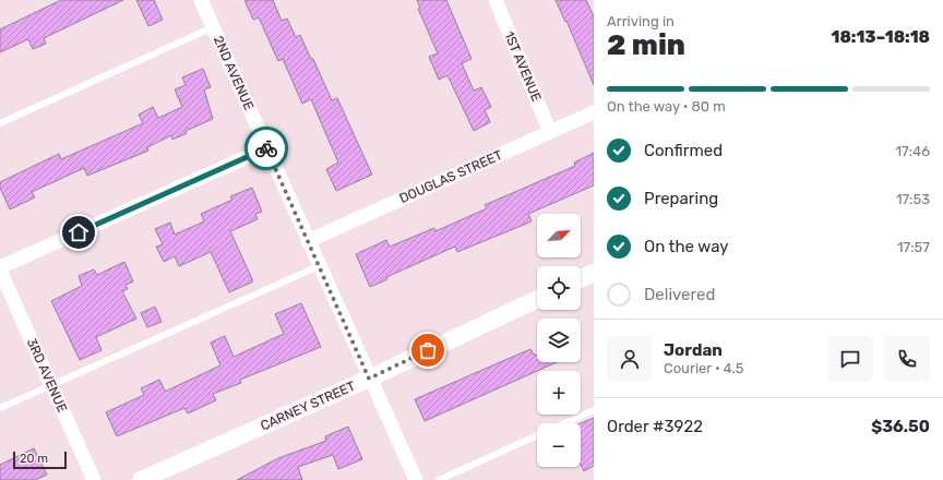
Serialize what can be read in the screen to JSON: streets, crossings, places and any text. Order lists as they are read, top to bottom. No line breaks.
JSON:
{"streets":{"street":["1ST AVENUE","2ND AVENUE","DOUGLAS STREET","3RD AVENUE","CARNEY STREET"]},"crossings":[["1ST AVENUE","DOUGLAS STREET"],["2ND AVENUE","DOUGLAS STREET"],["2ND AVENUE","CARNEY STREET"]],"scale_bar":"20 m","north":"top right","page":{"heading":["2 min","Arriving in","18:13–18:18"],"panel":["Jordan","Courier · 4.5","Order #3922","$36.50"],"bar":"On the way · 80 m","list":[["Confirmed","17:46"],["Preparing","17:53"],["On the way","17:57"],"Delivered"],"map_buttons":["+","−"],"scale":"20 m"}}
